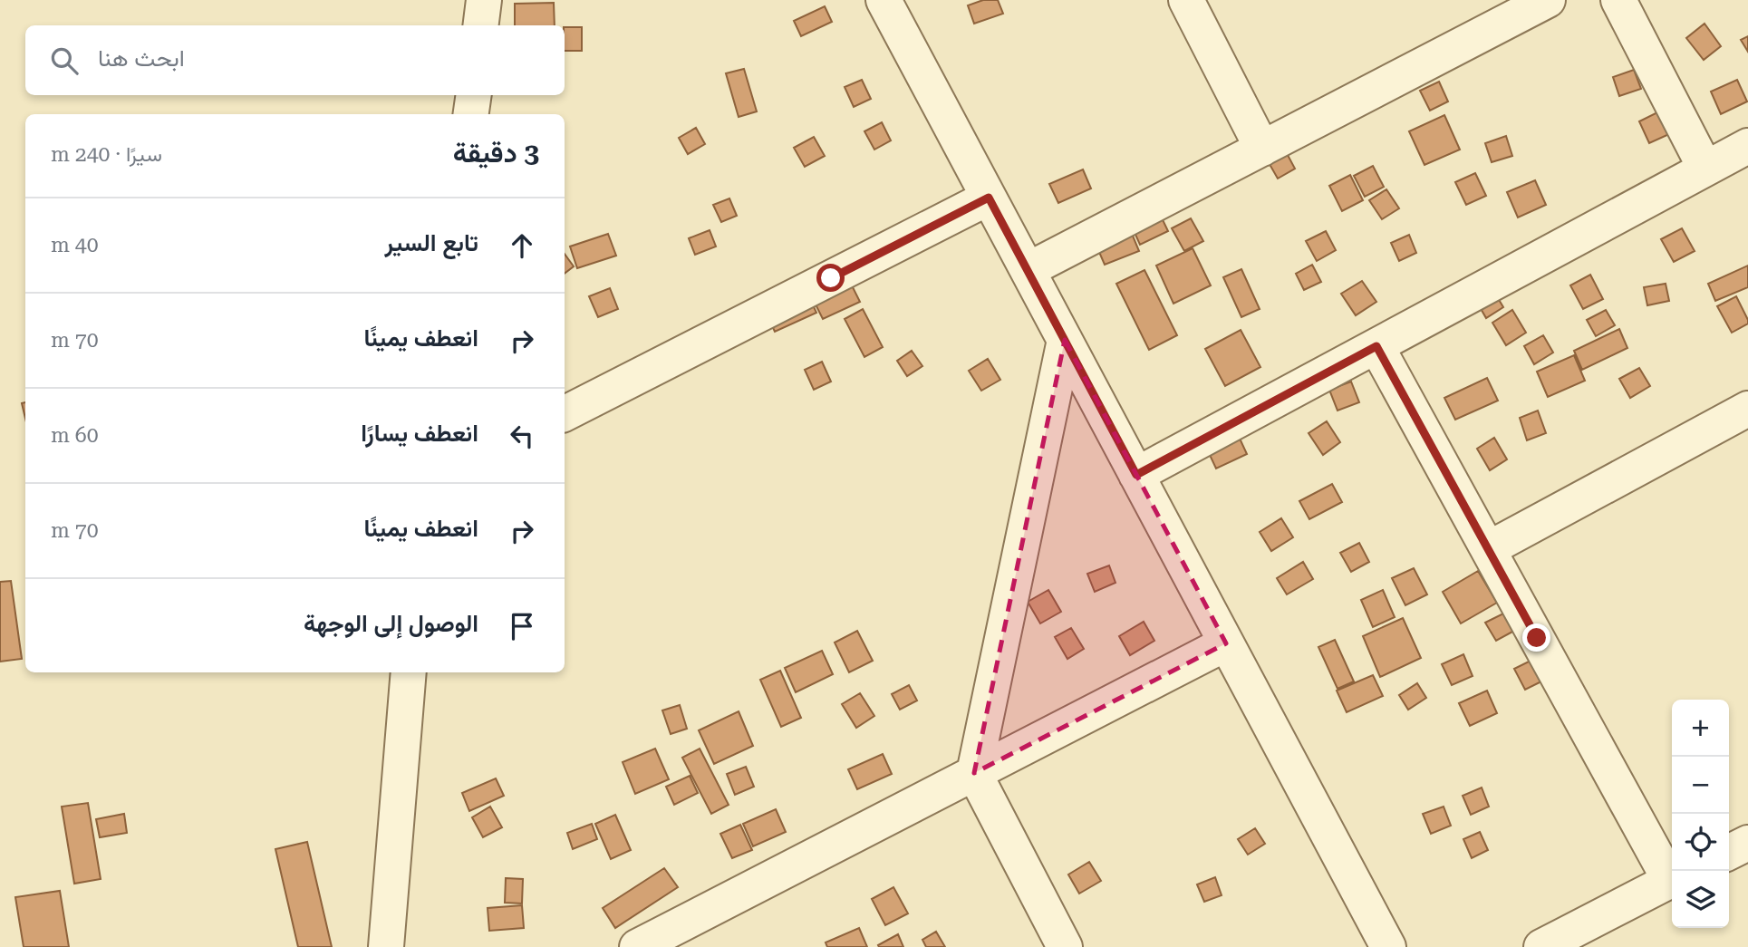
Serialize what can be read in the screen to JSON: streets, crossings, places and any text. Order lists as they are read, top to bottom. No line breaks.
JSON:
{"page":{"search":"ابحث هنا","heading":["3 دقيقة","سيرًا · 240 m"],"list":[["تابع السير","40 m"],["انعطف يمينًا","70 m"],["انعطف يسارًا","60 m"],["انعطف يمينًا","70 m"],"الوصول إلى الوجهة"],"map_buttons":["+","−"]}}
